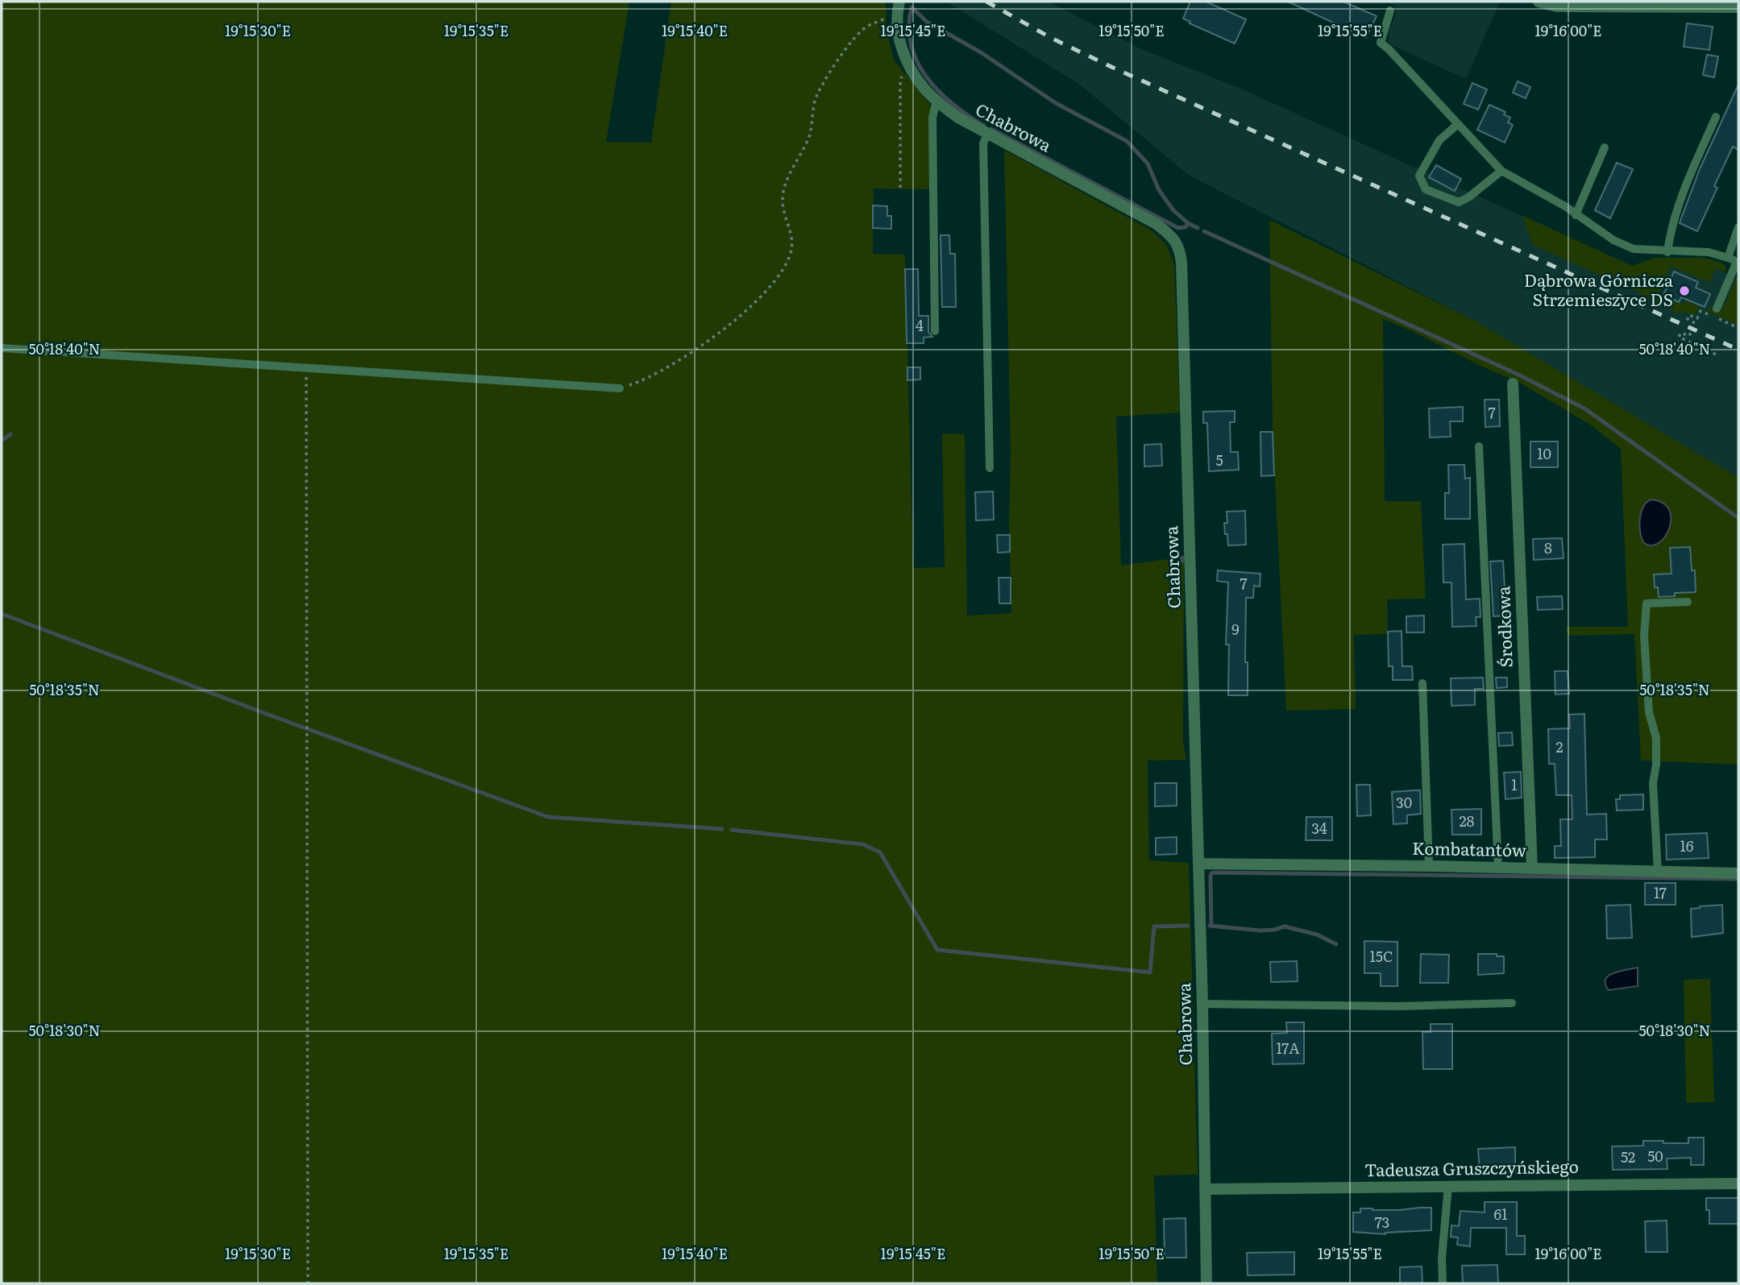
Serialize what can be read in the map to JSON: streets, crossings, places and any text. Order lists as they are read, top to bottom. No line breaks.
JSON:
{"streets":{"street":["Chabrowa","Środkowa","Kombatantów","Tadeusza Gruszczyńskiego"]},"crossings":[["Chabrowa","Kombatantów"],["Chabrowa","Tadeusza Gruszczyńskiego"],["Środkowa","Kombatantów"]],"places":["Dąbrowa Górnicza Strzemieszyce DS"],"house_numbers":["4","7","10","5","8","7","9","2","1","30","28","34","16","17","15C","17A","50","52","61","73"],"coordinates":["19°15'30\"E","19°15'35\"E","19°15'40\"E","19°15'45\"E","19°15'50\"E","19°15'55\"E","19°16'00\"E","50°18'40\"N","50°18'35\"N","50°18'30\"N"]}
